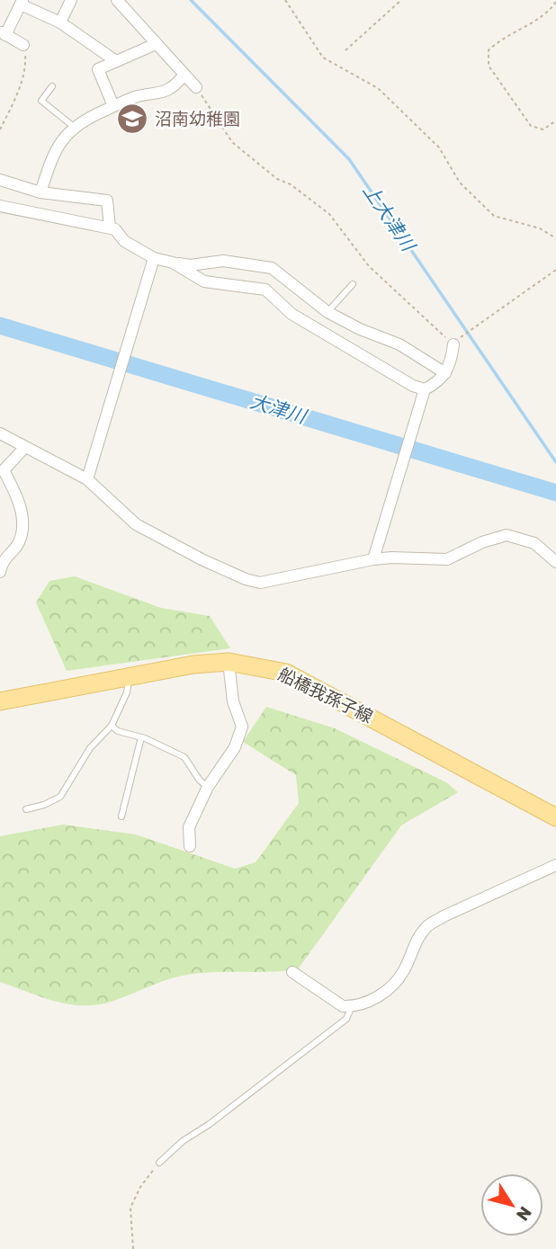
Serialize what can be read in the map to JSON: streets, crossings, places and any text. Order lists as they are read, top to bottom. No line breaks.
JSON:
{"streets":{"main road":["船橋我孫子線"]},"water":["上大津川","大津川"],"places":{"school or university":["沼南幼稚園"]},"north":"bottom right"}
